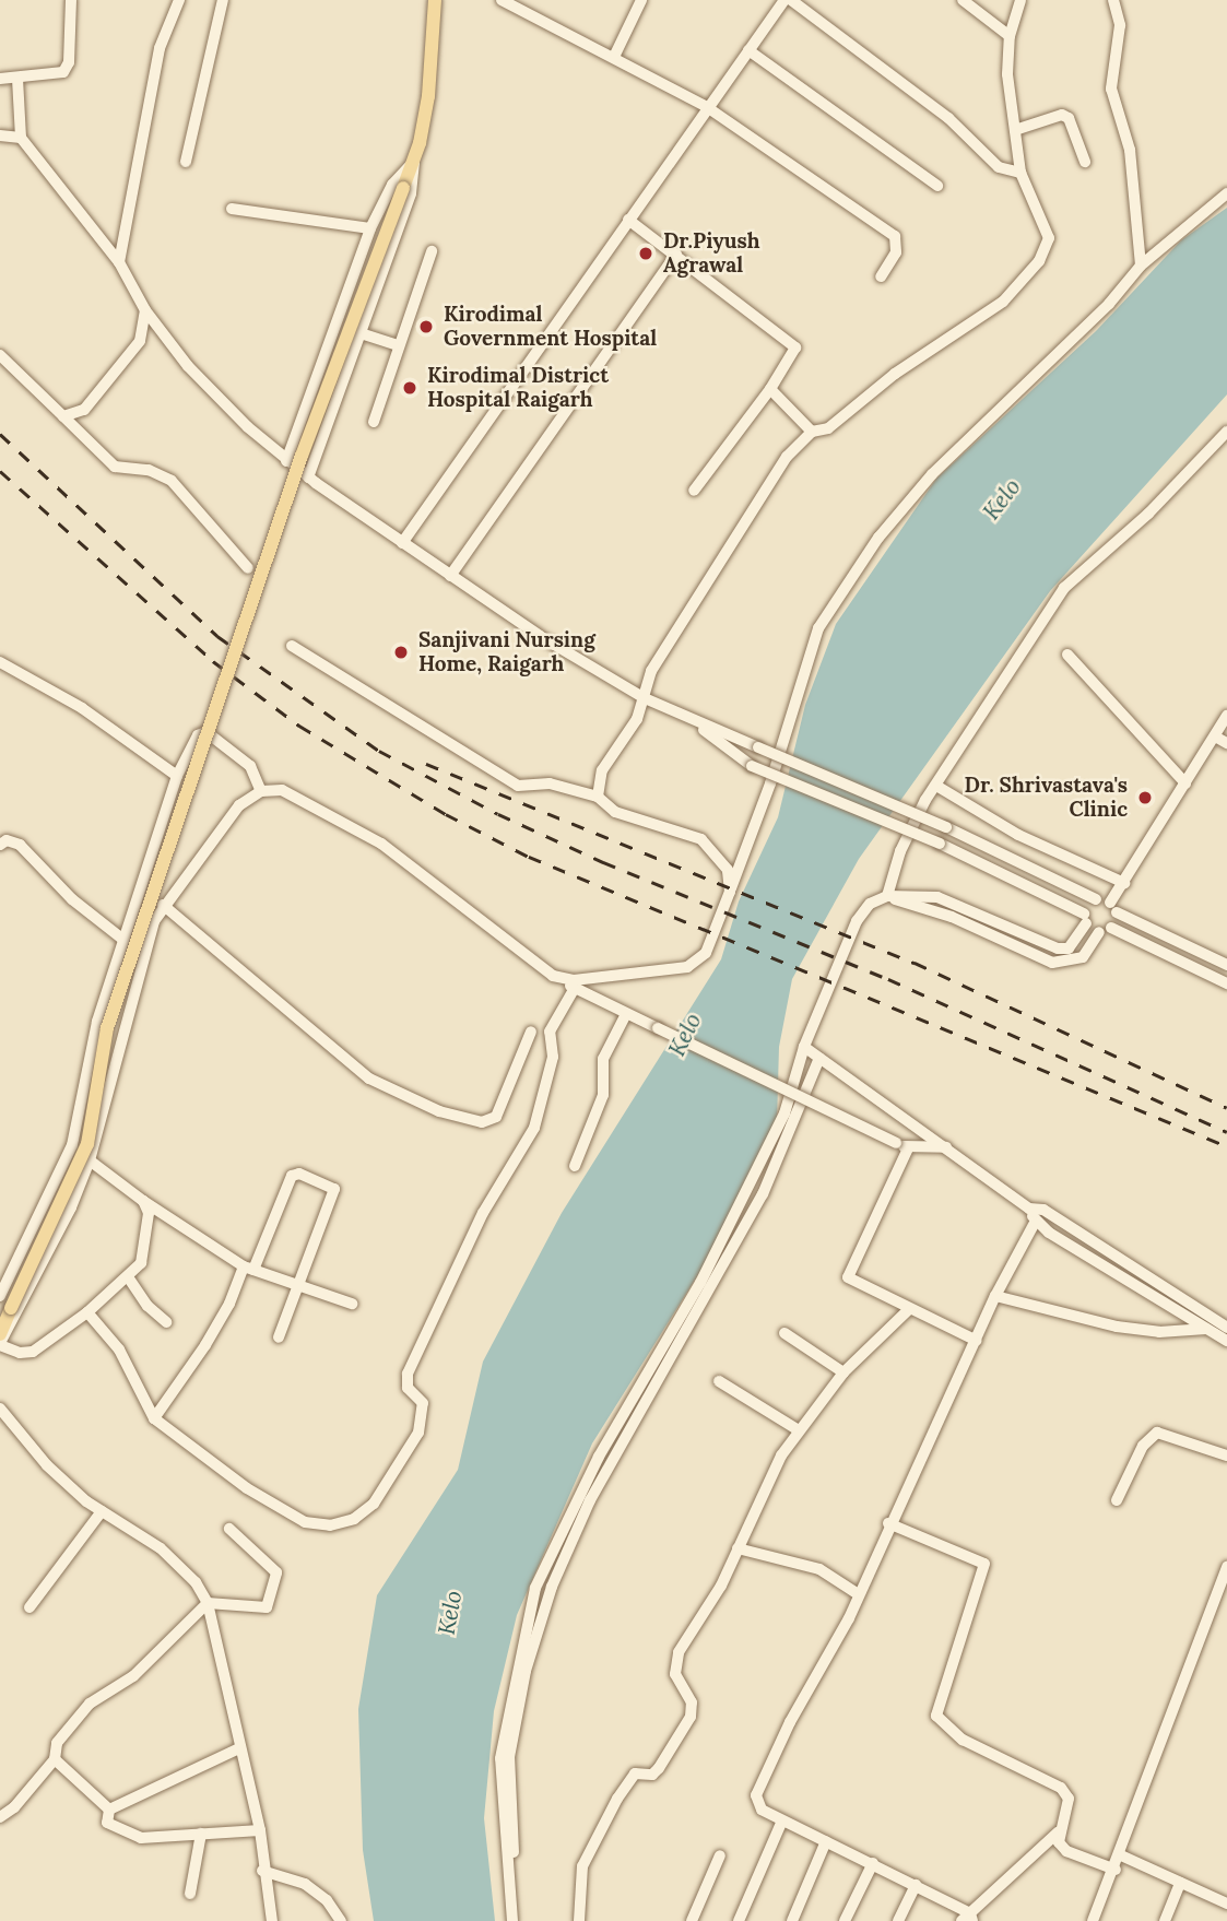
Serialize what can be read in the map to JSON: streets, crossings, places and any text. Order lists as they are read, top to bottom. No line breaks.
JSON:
{"water":["Kelo"],"places":["Dr.Piyush Agrawal","Kirodimal Government Hospital","Kirodimal District Hospital Raigarh","Sanjivani Nursing Home, Raigarh","Dr. Shrivastava's Clinic"]}
